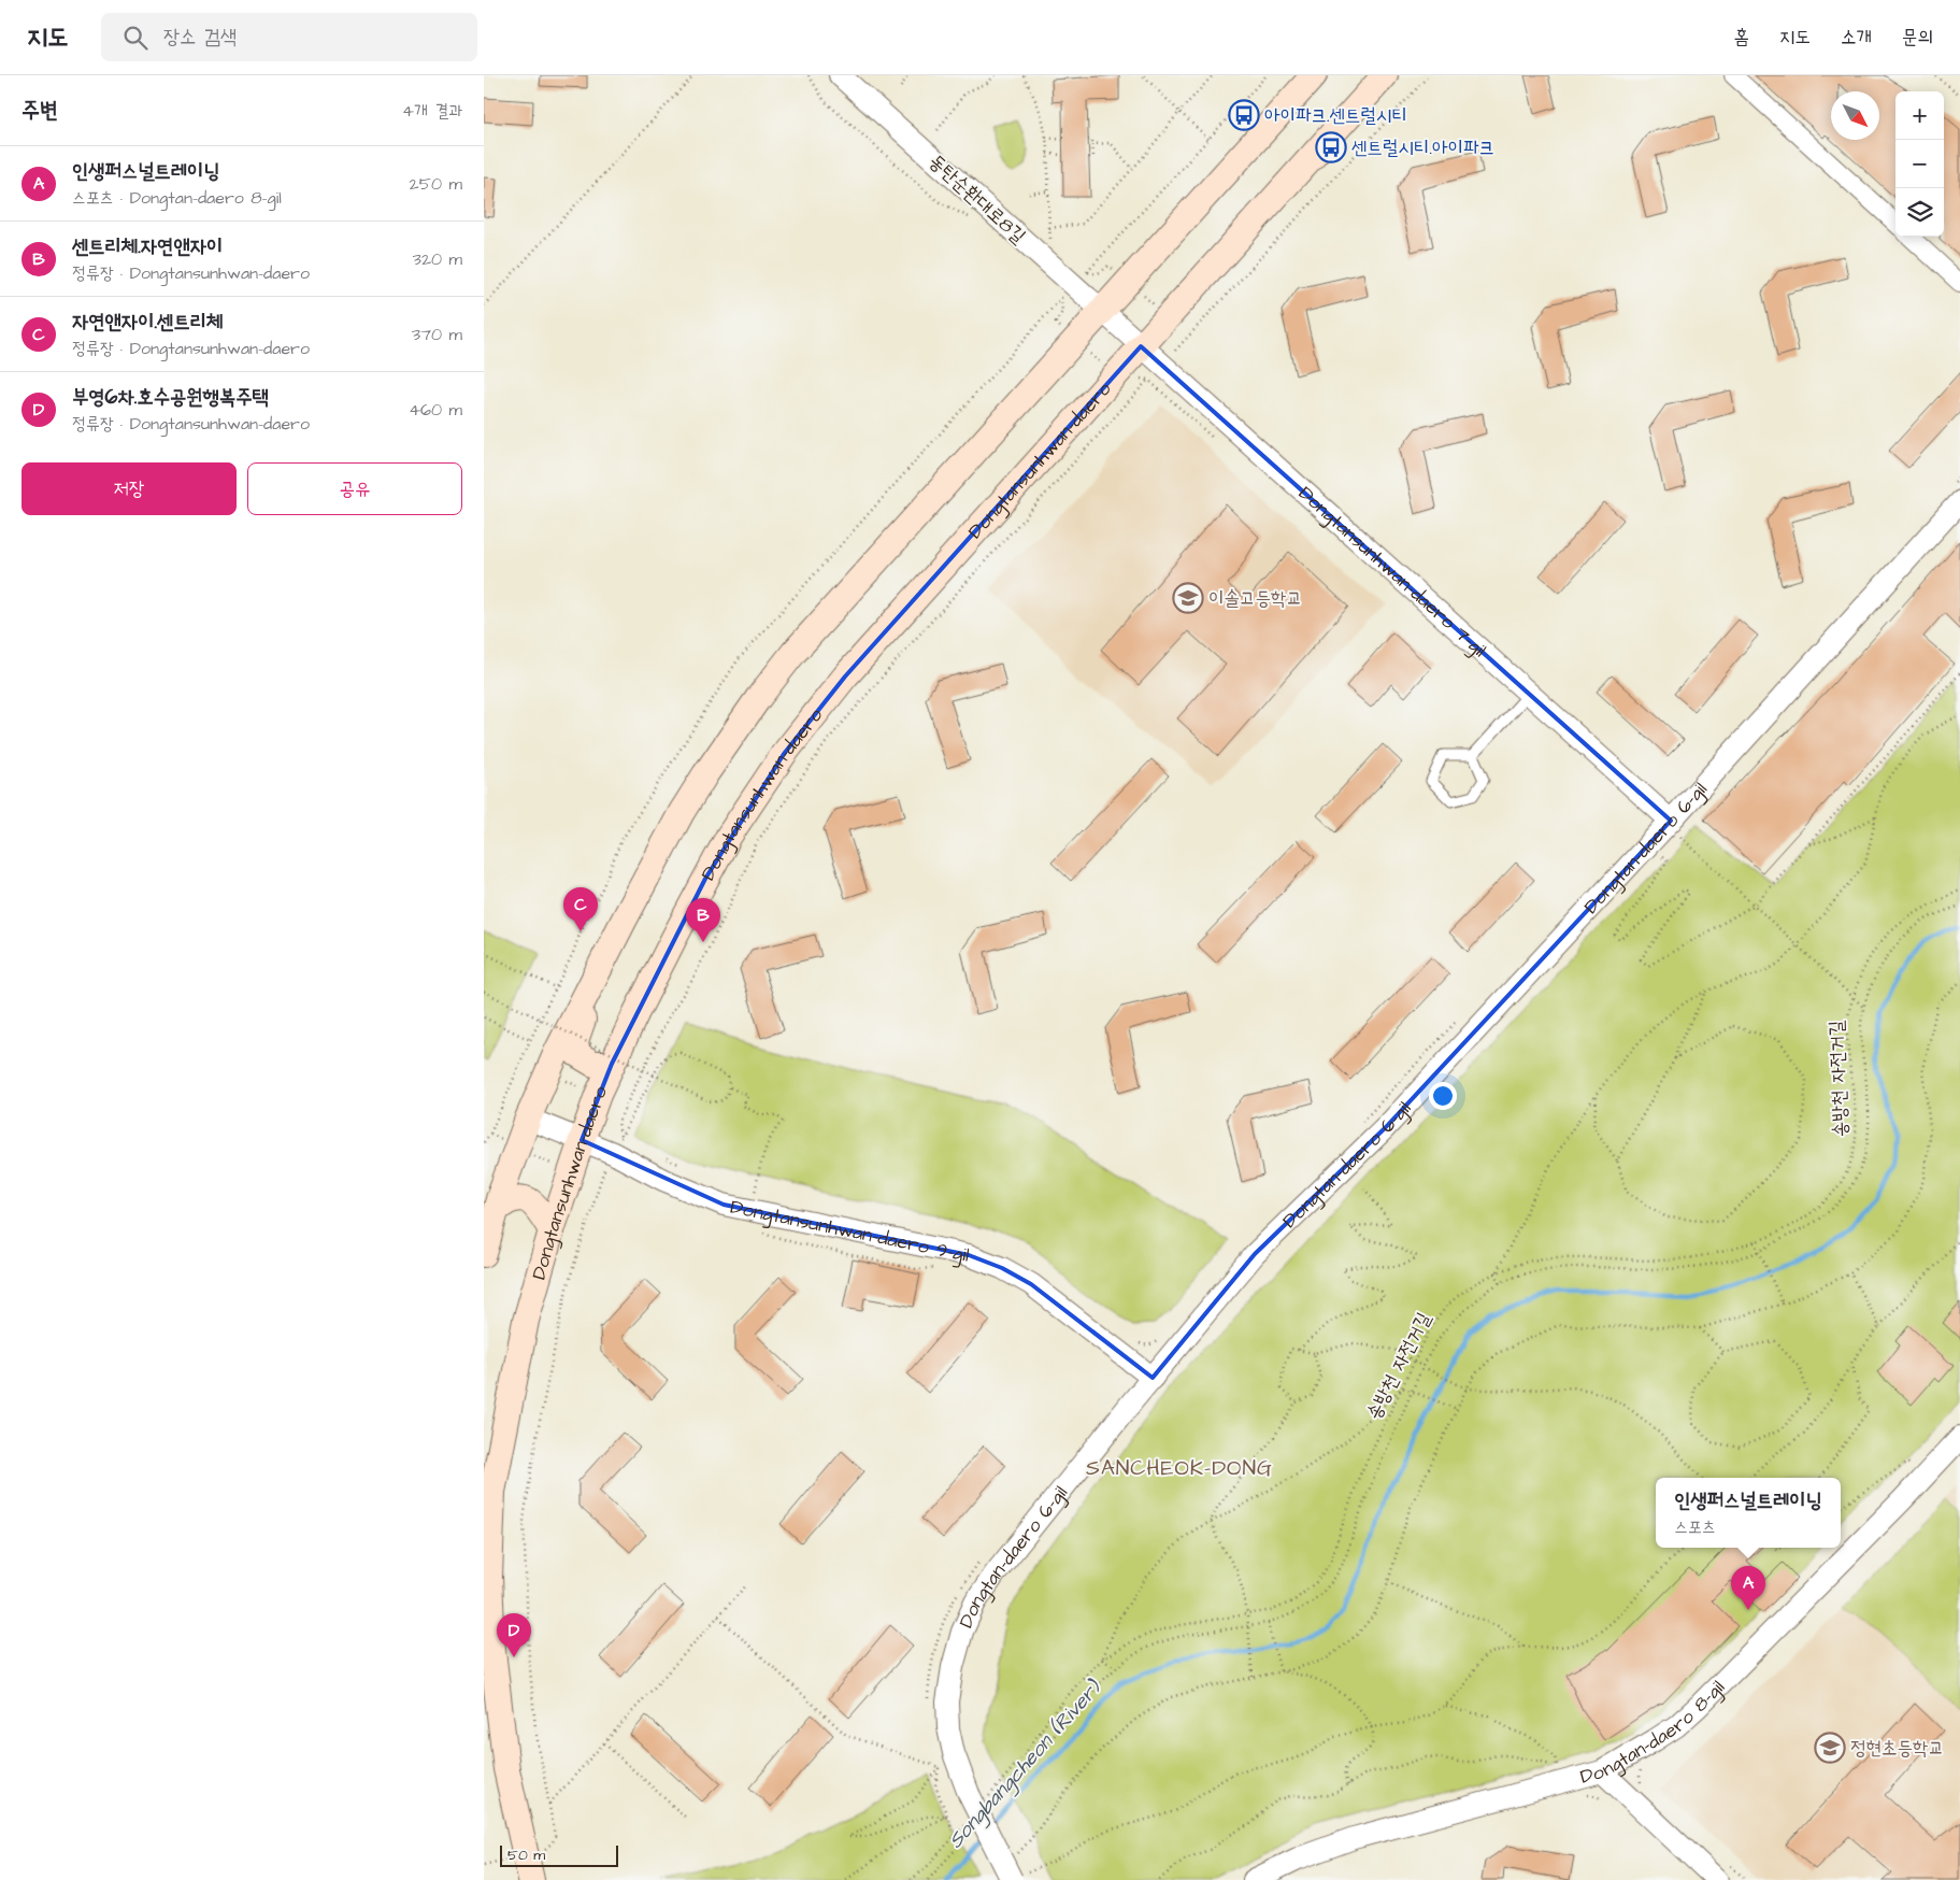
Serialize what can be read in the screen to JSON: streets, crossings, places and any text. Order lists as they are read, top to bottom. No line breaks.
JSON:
{"streets":{"main road":["Dongtansunhwan-daero"],"street":["동탄순환대로8길","Dongtansunhwan-daero 7-gil","Dongtan-daero 6-gil","Dongtansunhwan-daero 9-gil","Dongtan-daero 8-gil"],"path":["송방천 자전거길"]},"crossings":[["동탄순환대로8길","Dongtansunhwan-daero 7-gil"],["Dongtansunhwan-daero","Dongtansunhwan-daero 7-gil"],["Dongtansunhwan-daero","Dongtansunhwan-daero 9-gil"],["Dongtansunhwan-daero 7-gil","Dongtan-daero 6-gil"],["Dongtan-daero 6-gil","송방천 자전거길"],["Dongtan-daero 6-gil","Dongtansunhwan-daero 9-gil"]],"districts":["SANCHEOK-DONG"],"water":["Songbangcheon (River)"],"places":{"bus stop":["아이파크.센트럴시티","센트럴시티.아이파크"],"school or university":["이솔고등학교","정현초등학교"]},"scale_bar":"50 m","north":"bottom right","page":{"header":"지도","search":"장소 검색","nav":["홈","지도","소개","문의"],"heading":["주변","4개 결과"],"map_buttons":["+","−"],"list":[{"mark":"A","name":"인생퍼스널트레이닝","note":"스포츠 · Dongtan-daero 8-gil","value":"250 m"},{"mark":"B","name":"센트리체.자연앤자이","note":"정류장 · Dongtansunhwan-daero","value":"320 m"},{"mark":"C","name":"자연앤자이.센트리체","note":"정류장 · Dongtansunhwan-daero","value":"370 m"},{"mark":"D","name":"부영6차.호수공원행복주택","note":"정류장 · Dongtansunhwan-daero","value":"460 m"}],"buttons":["저장","공유"],"pins":["C","B","A","D"],"popup":["인생퍼스널트레이닝","스포츠"],"scale":"50 m"}}
